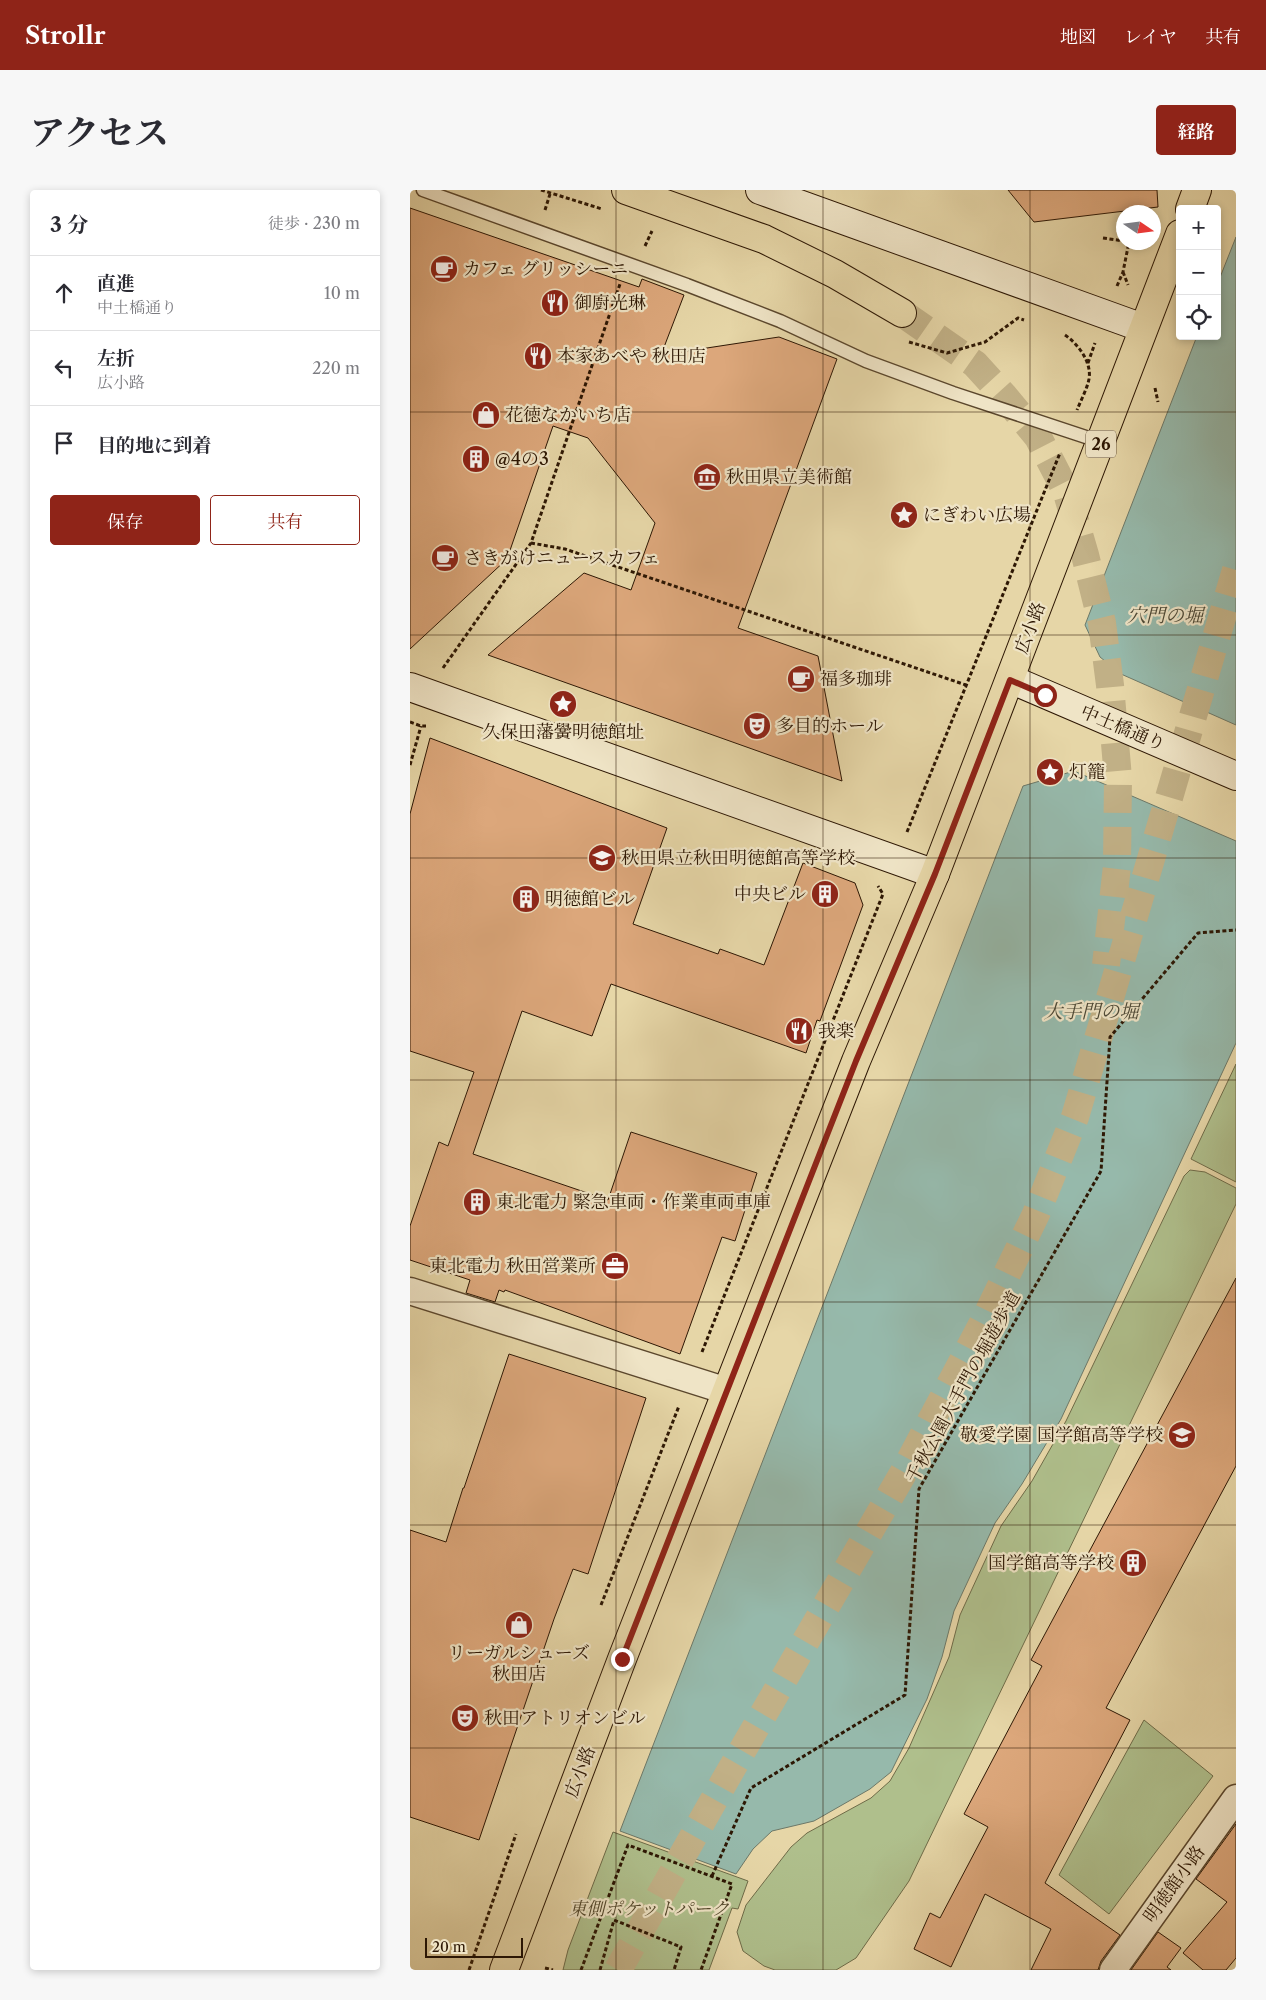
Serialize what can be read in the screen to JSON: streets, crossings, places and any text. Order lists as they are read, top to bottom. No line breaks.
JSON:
{"streets":{"main road":["26","広小路"],"street":["中土橋通り","明徳館小路"],"path":["千秋公園大手門の堀遊歩道"]},"crossings":[["広小路","中土橋通り"]],"water":["穴門の堀","大手門の堀"],"parks":["東側ポケットパーク"],"places":{"cafe":["カフェ グリッシーニ","さきがけニュースカフェ","福多珈琲"],"restaurant":["御廚光琳","本家あべや 秋田店","我楽"],"shop":["花徳なかいち店","リーガルシューズ 秋田店"],"building":["@4の3","中央ビル","明徳館ビル","東北電力 緊急車両・作業車両車庫","国学館高等学校"],"museum":["秋田県立美術館"],"place":["にぎわい広場","久保田藩黌明徳館址","灯籠"],"theatre":["多目的ホール","秋田アトリオンビル"],"school or university":["秋田県立秋田明徳館高等学校","敬愛学園 国学館高等学校"],"office":["東北電力 秋田営業所"]},"scale_bar":"20 m","north":"right","page":{"header":"Strollr","nav":["地図","レイヤ","共有"],"title":"アクセス","buttons":["経路",["保存","共有"]],"heading":["3 分","徒歩 · 230 m"],"map_buttons":["+","−"],"list":[["直進","中土橋通り","10 m"],["左折","広小路","220 m"],"目的地に到着"],"scale":"20 m"}}
